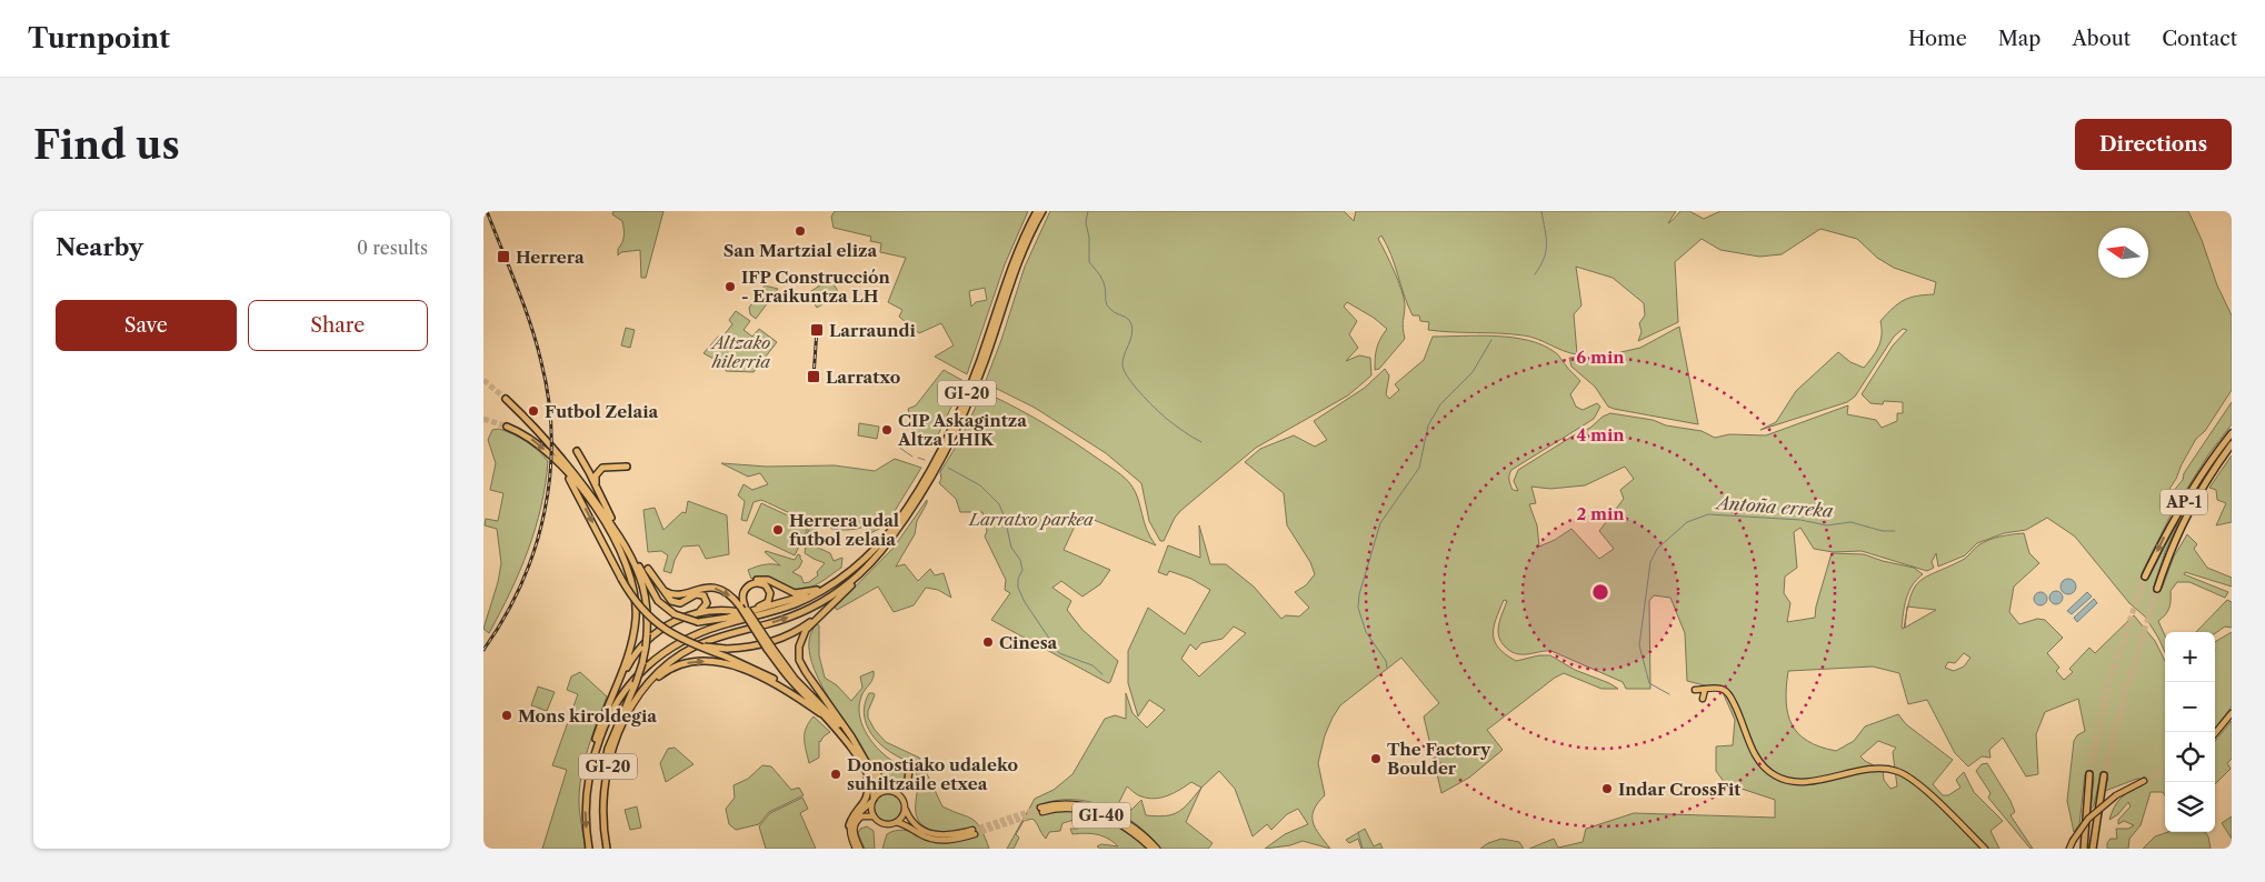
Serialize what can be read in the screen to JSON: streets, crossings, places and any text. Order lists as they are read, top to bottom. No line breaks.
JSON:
{"streets":{"highway":["GI-20","AP-1"],"main road":["GI-40"]},"water":["Antoña erreka"],"parks":["Altzako hilerria","Larratxo parkea"],"places":{"other":["San Martzial eliza","IFP Construcción - Eraikuntza LH","Futbol Zelaia","CIP Askagintza Altza LHIK","Herrera udal futbol zelaia","Cinesa","Mons kiroldegia","The Factory Boulder","Donostiako udaleko suhiltzaile etxea","Indar CrossFit"],"transit":["Herrera","Larraundi","Larratxo"]},"north":"left","page":{"header":"Turnpoint","nav":["Home","Map","About","Contact"],"buttons":["Directions",["Save","Share"]],"title":"Find us","heading":["Nearby","0 results"],"map_buttons":["+","−"]},"rings":["6 min","4 min","2 min"]}
